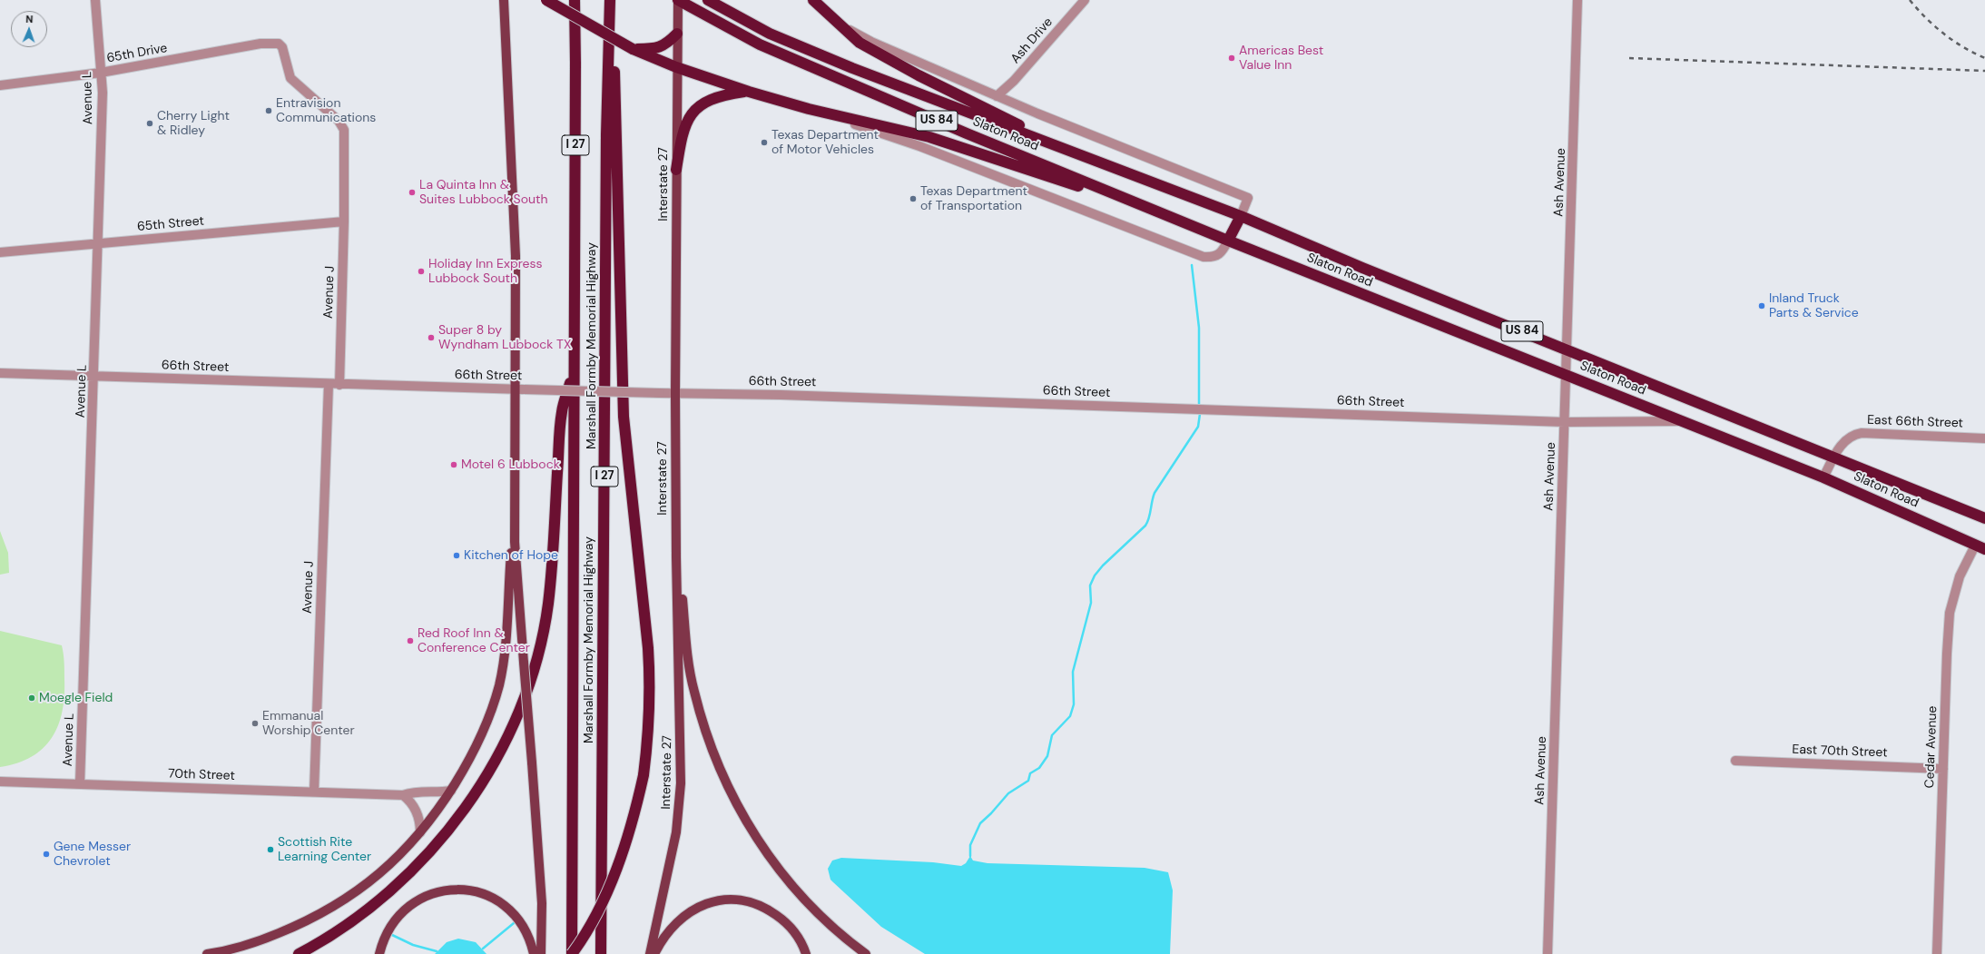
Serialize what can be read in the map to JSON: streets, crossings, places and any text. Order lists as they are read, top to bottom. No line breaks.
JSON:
{"streets":{"highway":["US 84","Slaton Road","I 27","Marshall Formby Memorial Highway"],"main road":["Interstate 27"],"street":["Ash Drive","65th Drive","Avenue L","Ash Avenue","65th Street","Avenue J","66th Street","East 66th Street","Cedar Avenue","East 70th Street","70th Street"]},"crossings":[["65th Drive","Avenue L"],["65th Drive","Avenue J"],["Avenue L","65th Street"],["Avenue L","66th Street"],["Avenue L","70th Street"],["Slaton Road","Ash Avenue"],["Slaton Road","Interstate 27"],["Slaton Road","East 66th Street"],["Slaton Road","Cedar Avenue"],["Ash Avenue","66th Street"],["Interstate 27","66th Street"],["65th Street","Avenue J"],["Avenue J","66th Street"],["Avenue J","70th Street"],["Cedar Avenue","East 70th Street"]],"places":["Americas Best Value Inn","Entravision Communications","Cherry Light & Ridley","Texas Department of Motor Vehicles","La Quinta Inn & Suites Lubbock South","Texas Department of Transportation","Holiday Inn Express Lubbock South","Inland Truck Parts & Service","Super 8 by Wyndham Lubbock TX","Motel 6 Lubbock","Kitchen of Hope","Red Roof Inn & Conference Center","Moegle Field","Emmanual Worship Center","Scottish Rite Learning Center","Gene Messer Chevrolet"],"north":"top"}
